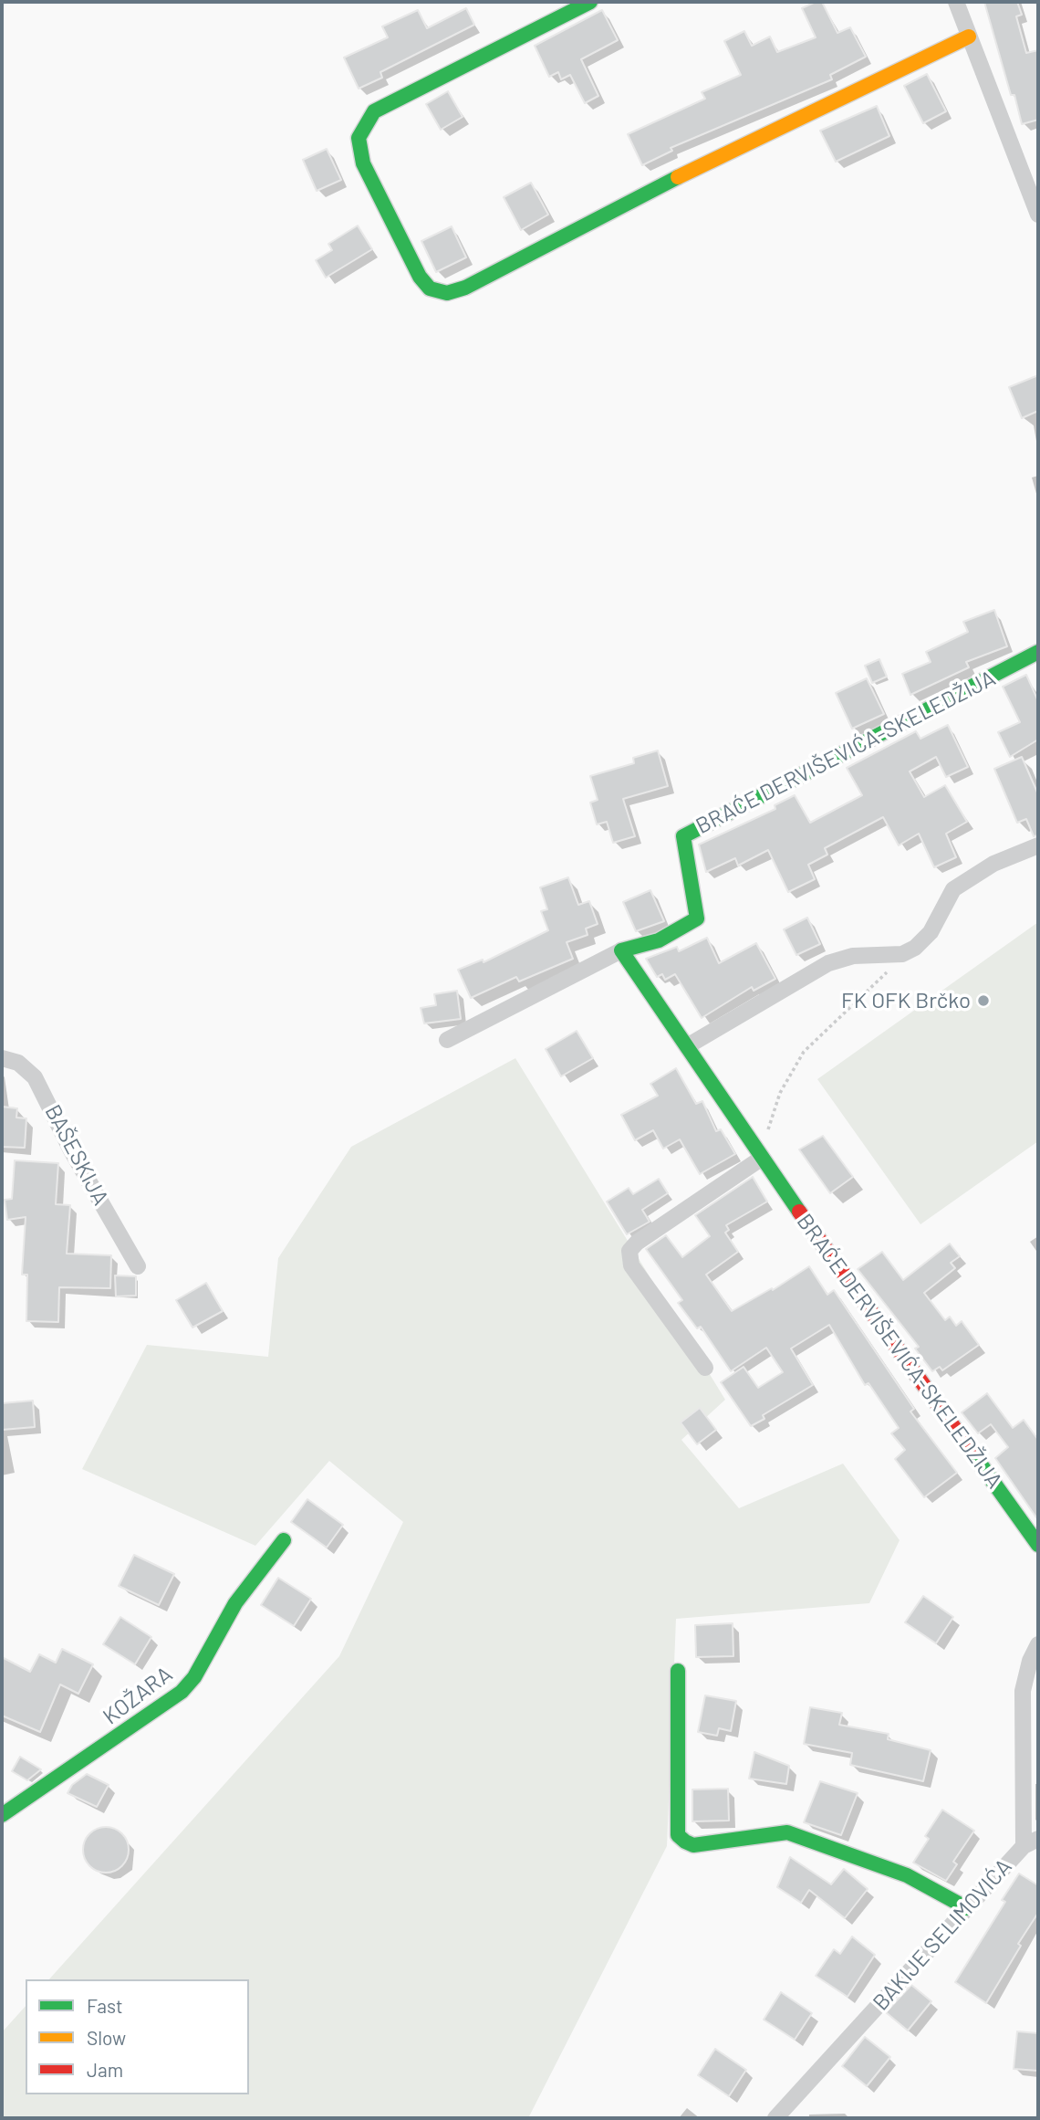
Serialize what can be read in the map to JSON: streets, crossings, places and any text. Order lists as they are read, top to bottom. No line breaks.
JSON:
{"streets":{"street":["BRAĆE DERVIŠEVIĆA-SKELEDŽIJA","BAŠESKIJA","KOŽARA","BAKIJE SELIMOVIĆA"]},"places":["FK OFK Brčko"],"legend":["Fast","Slow","Jam"]}
